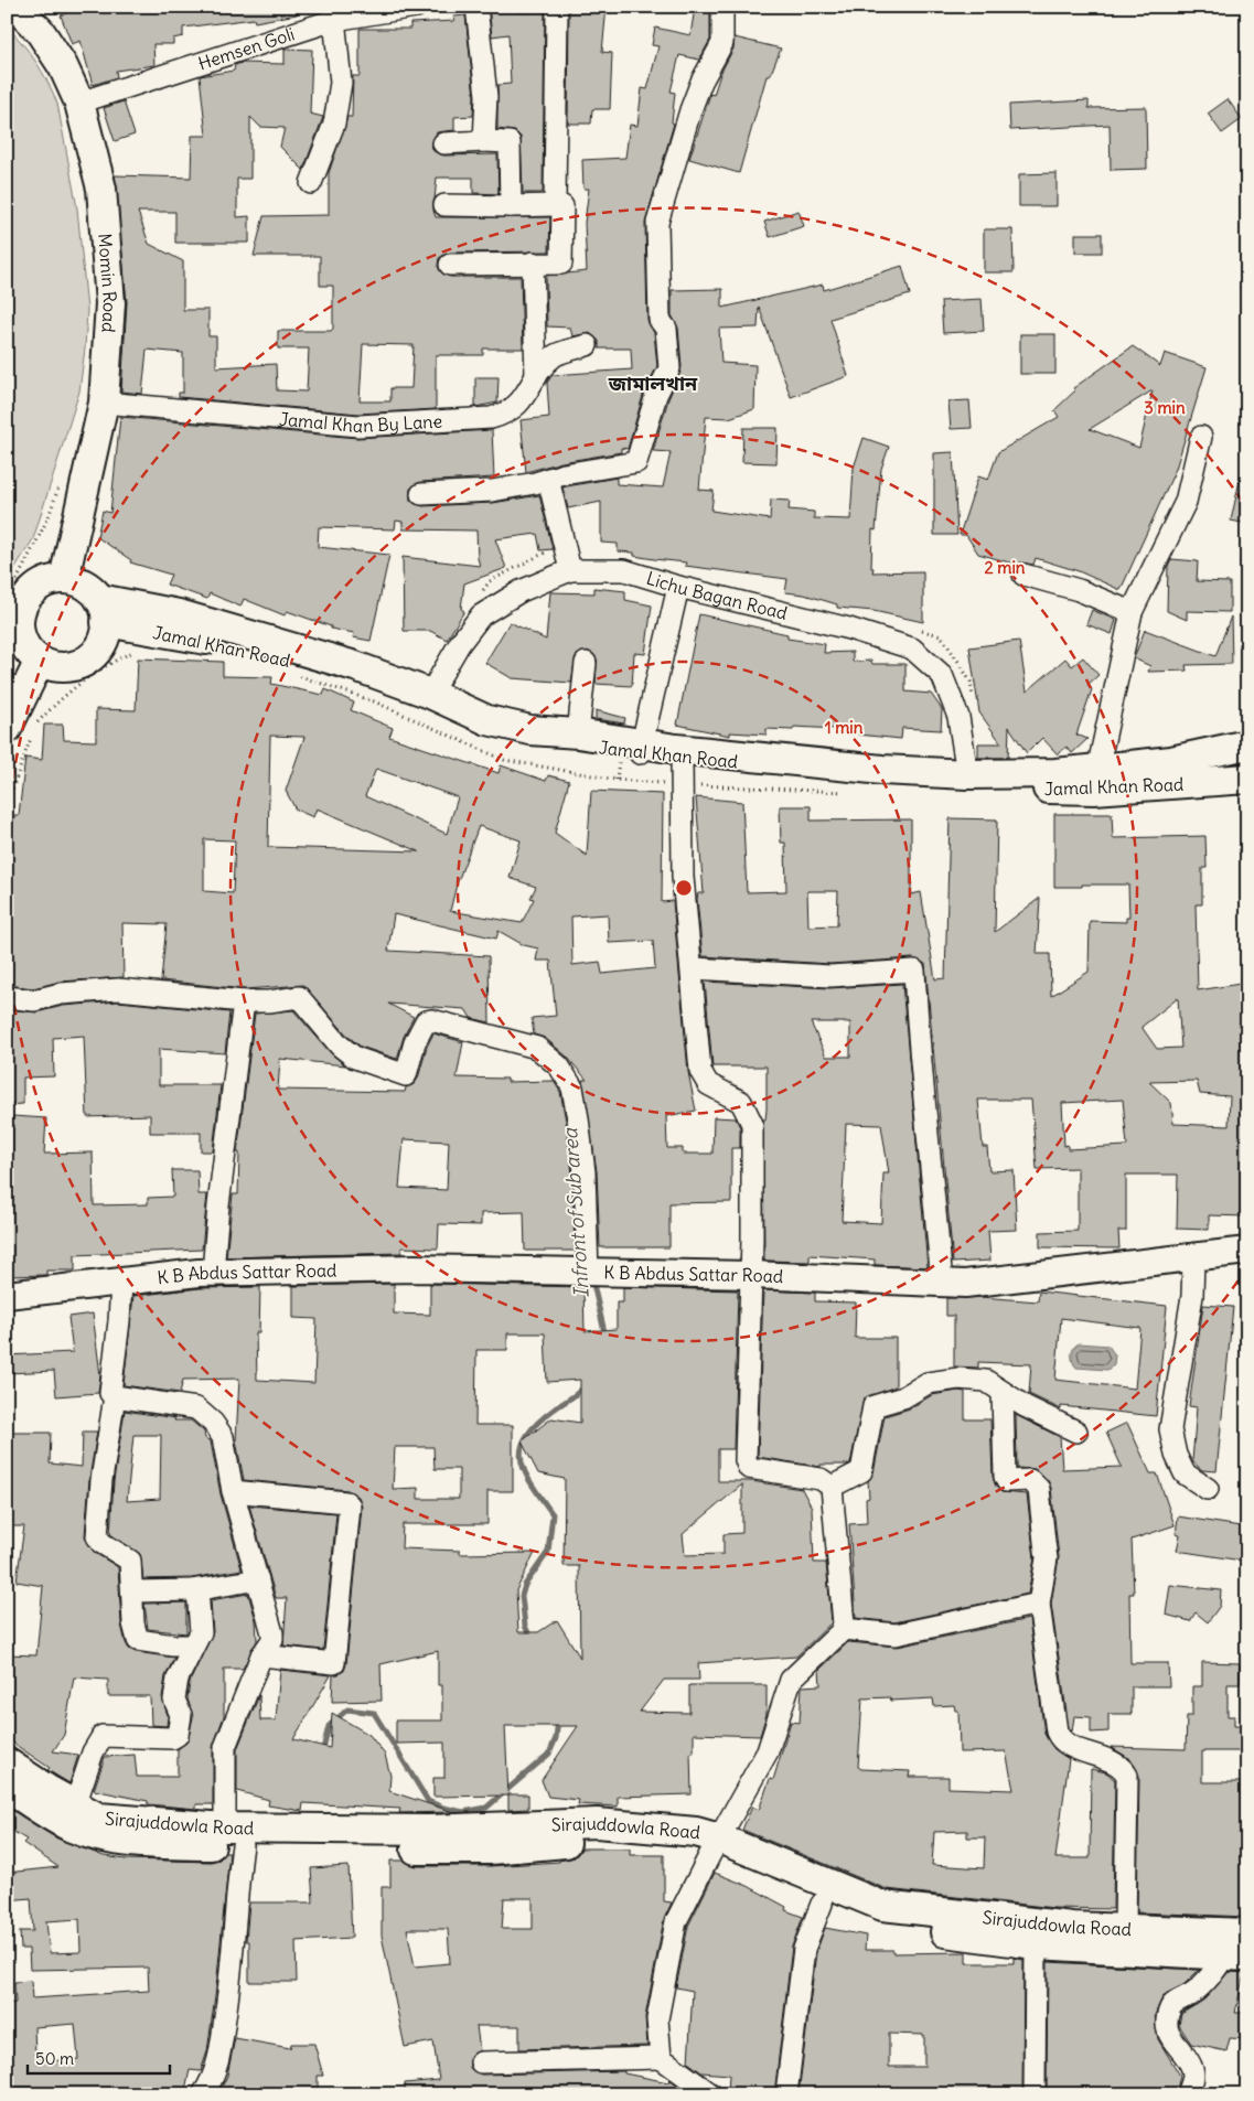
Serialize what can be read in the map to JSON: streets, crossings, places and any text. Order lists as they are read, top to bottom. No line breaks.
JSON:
{"streets":{"main road":["Momin Road","Jamal Khan Road","Sirajuddowla Road"],"street":["Hemsen Goli","Jamal Khan By Lane","Lichu Bagan Road","K B Abdus Sattar Road"]},"crossings":[["Hemsen Goli","Momin Road"],["Momin Road","Jamal Khan By Lane"],["Momin Road","Jamal Khan Road"],["Lichu Bagan Road","Jamal Khan Road"]],"districts":["জামালখান"],"water":["Infront of Sub area"],"scale_bar":"50 m","rings":["3 min","2 min","1 min"]}
